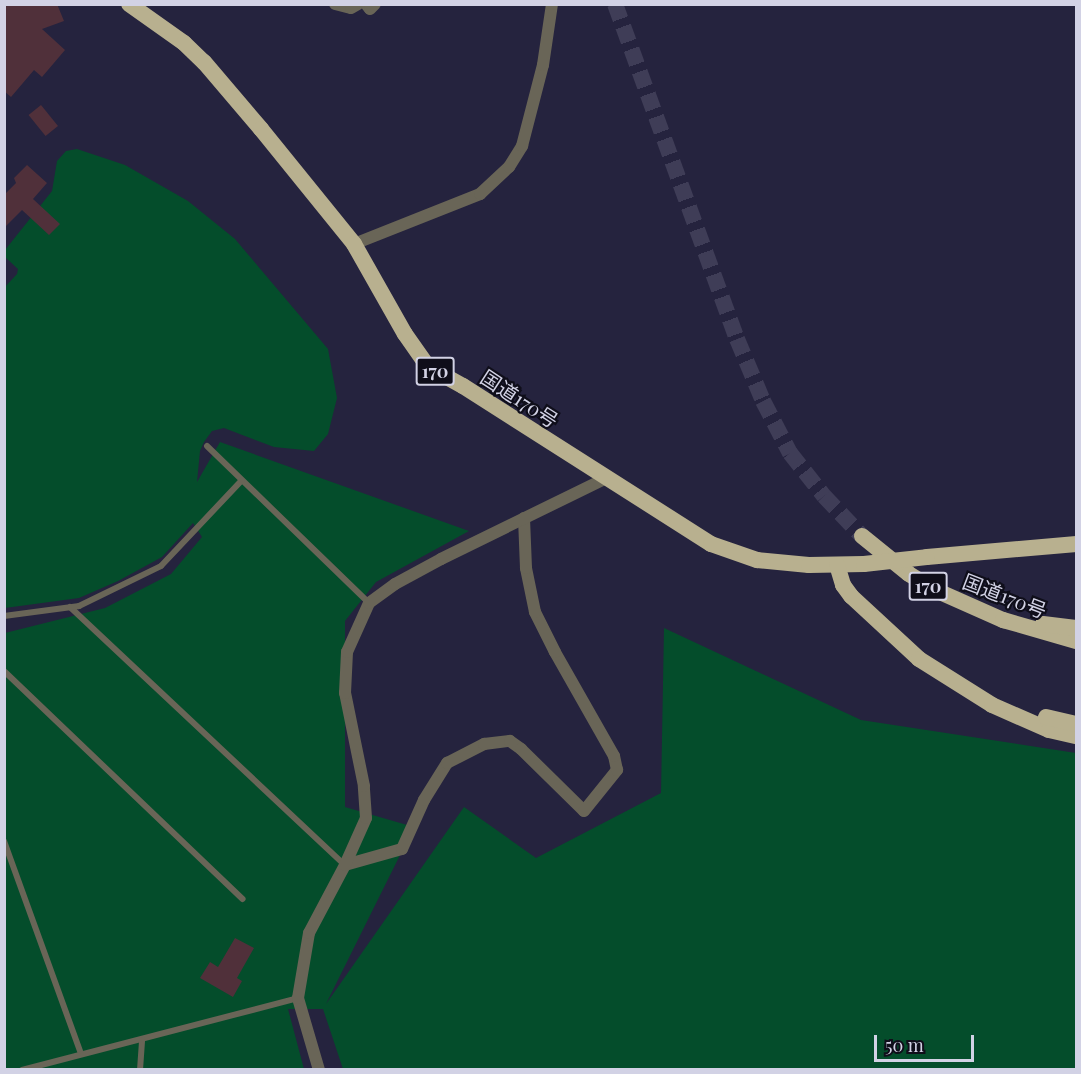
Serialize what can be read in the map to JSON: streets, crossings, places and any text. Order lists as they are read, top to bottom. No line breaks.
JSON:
{"streets":{"highway":["170","国道170号"]},"scale_bar":"50 m"}
